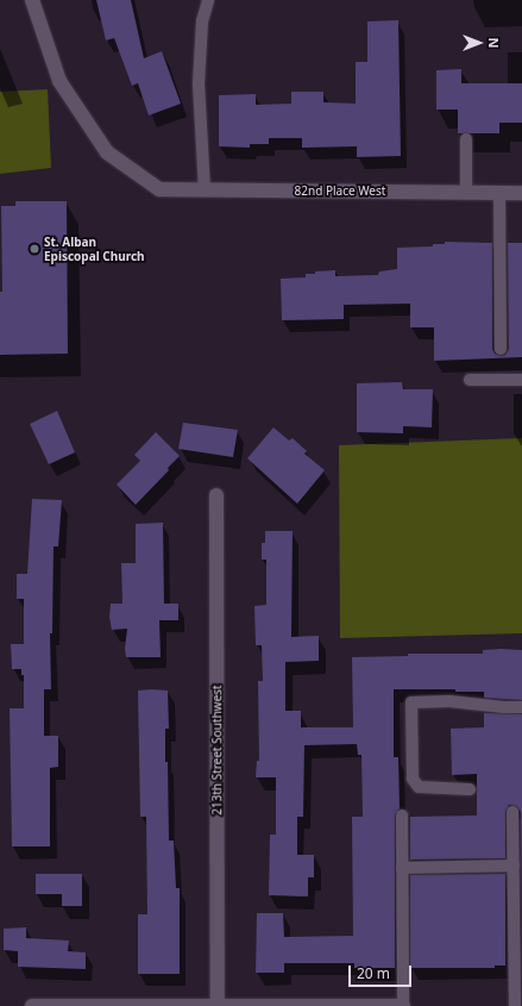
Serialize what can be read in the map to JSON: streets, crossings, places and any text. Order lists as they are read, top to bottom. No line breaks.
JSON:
{"streets":{"street":["82nd Place West","213th Street Southwest"]},"places":["St. Alban Episcopal Church"],"scale_bar":"20 m","north":"right"}
